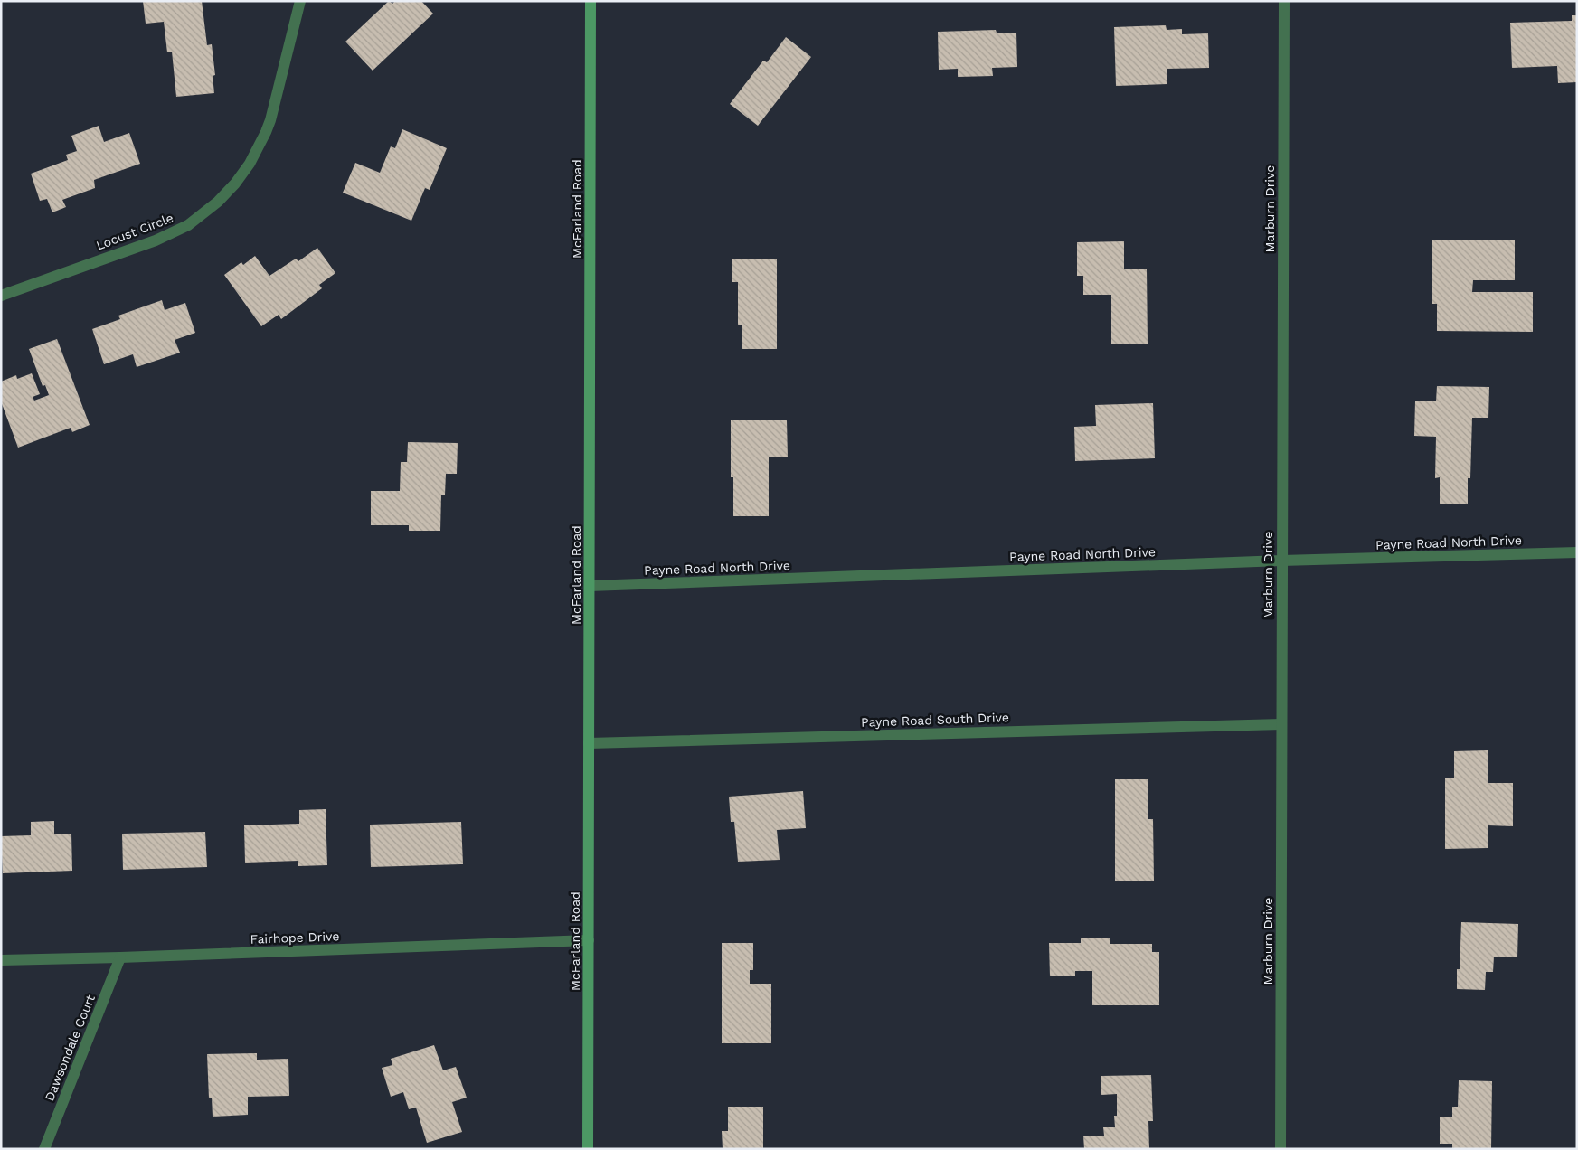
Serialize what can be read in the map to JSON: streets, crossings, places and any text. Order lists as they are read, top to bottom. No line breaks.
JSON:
{"streets":{"street":["McFarland Road","Marburn Drive","Locust Circle","Payne Road North Drive","Payne Road South Drive","Fairhope Drive","Dawsondale Court"]},"crossings":[["McFarland Road","Payne Road North Drive"],["McFarland Road","Payne Road South Drive"],["McFarland Road","Fairhope Drive"],["Marburn Drive","Payne Road North Drive"],["Marburn Drive","Payne Road South Drive"],["Fairhope Drive","Dawsondale Court"]]}
